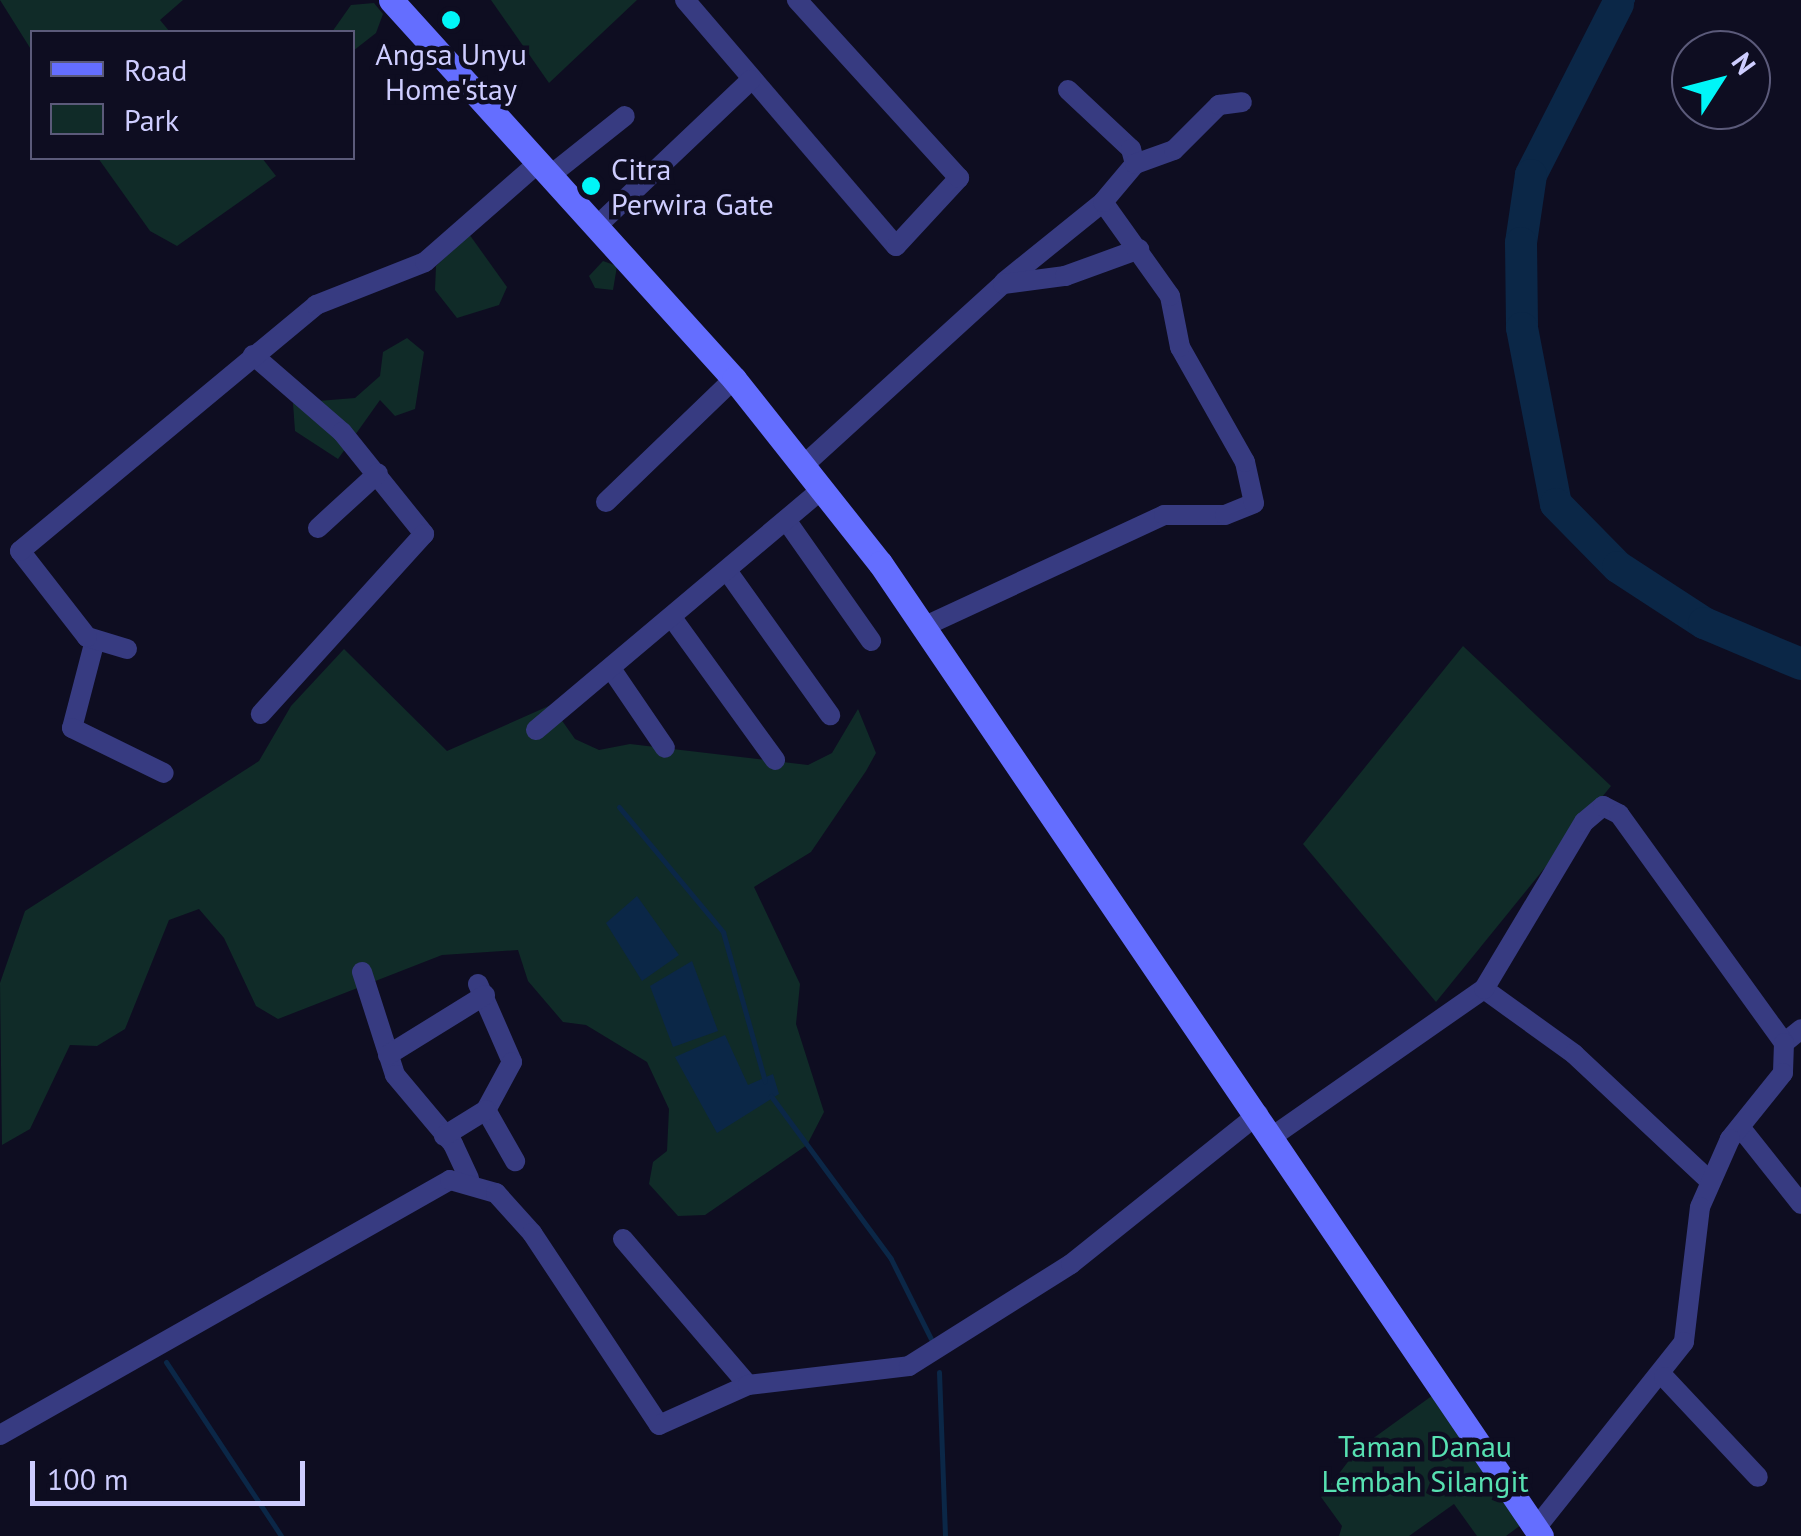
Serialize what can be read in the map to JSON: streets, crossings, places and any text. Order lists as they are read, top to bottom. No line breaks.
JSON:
{"parks":["Taman Danau Lembah Silangit"],"places":["Angsa Unyu Home'stay","Citra Perwira Gate"],"legend":["Road","Park"],"scale_bar":"100 m","north":"top right"}
